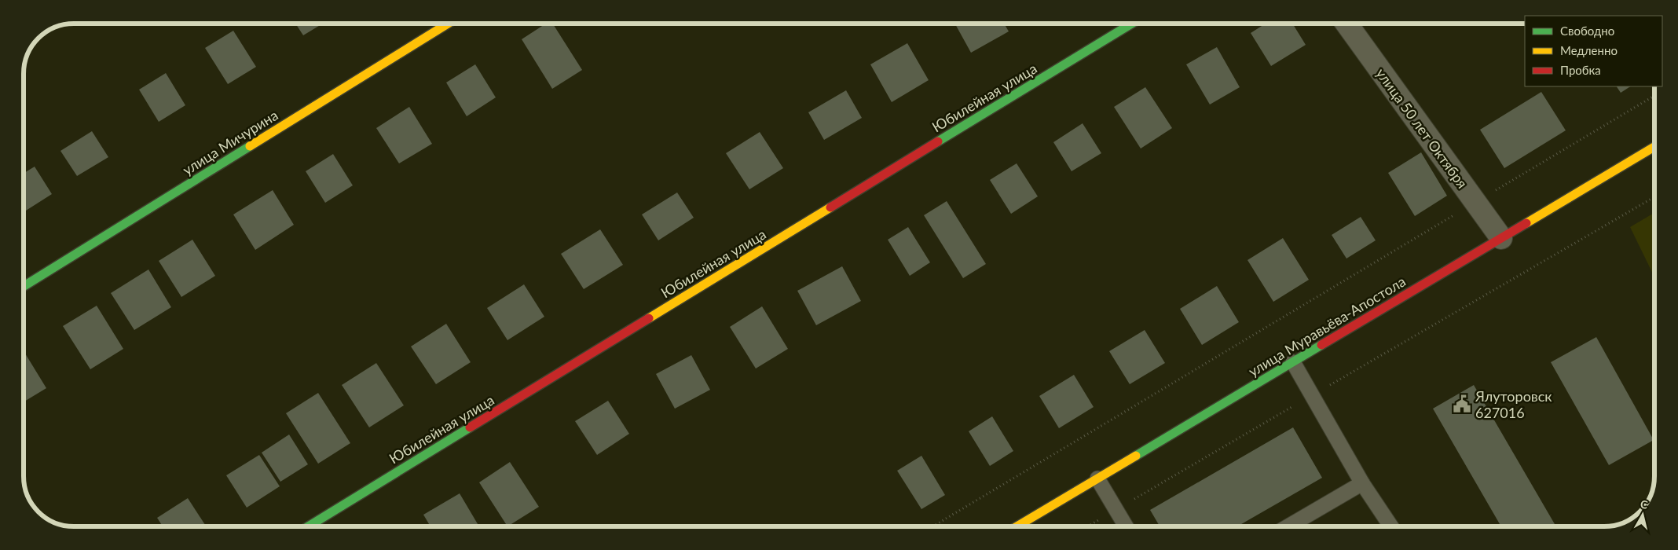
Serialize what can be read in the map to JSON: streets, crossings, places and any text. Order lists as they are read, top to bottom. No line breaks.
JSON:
{"streets":{"street":["Юбилейная улица","улица 50 лет Октября","улица Мичурина","улица Муравьёва-Апостола"]},"crossings":[["улица 50 лет Октября","улица Муравьёва-Апостола"]],"places":{"public building":["Ялуторовск 627016"]},"legend":["Свободно","Медленно","Пробка"],"north":"top"}
